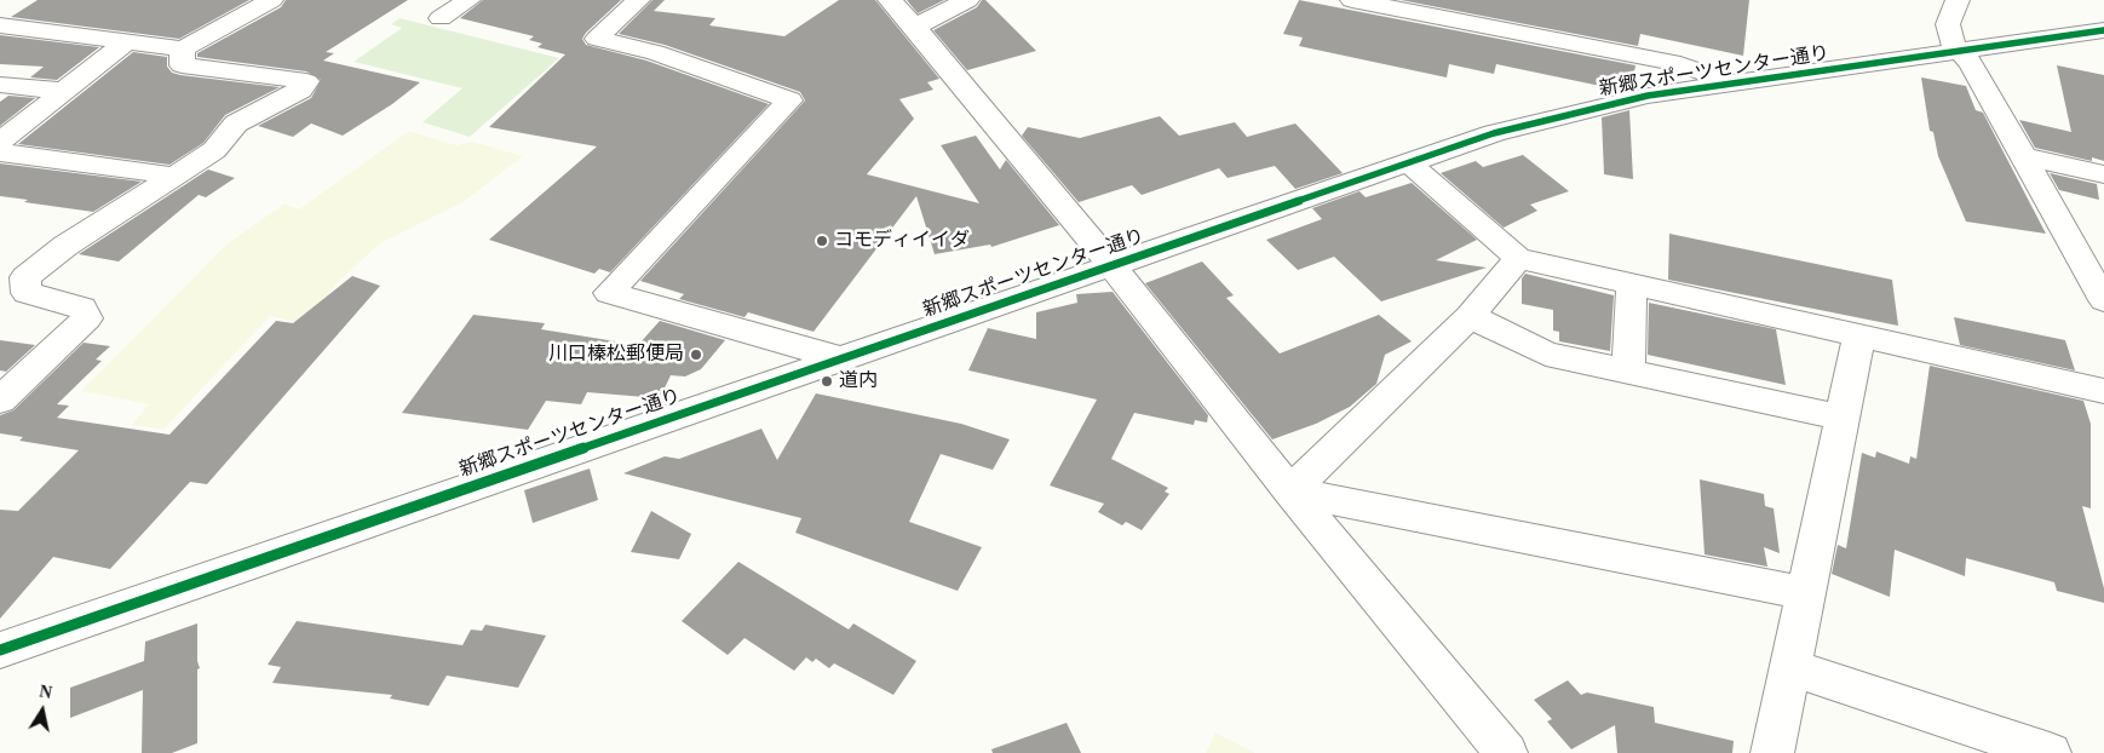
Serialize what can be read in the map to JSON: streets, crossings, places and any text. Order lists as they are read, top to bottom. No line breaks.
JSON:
{"streets":{"street":["新郷スポーツセンター通り"]},"places":["コモディイイダ","川口榛松郵便局","道内"],"north":"top"}
